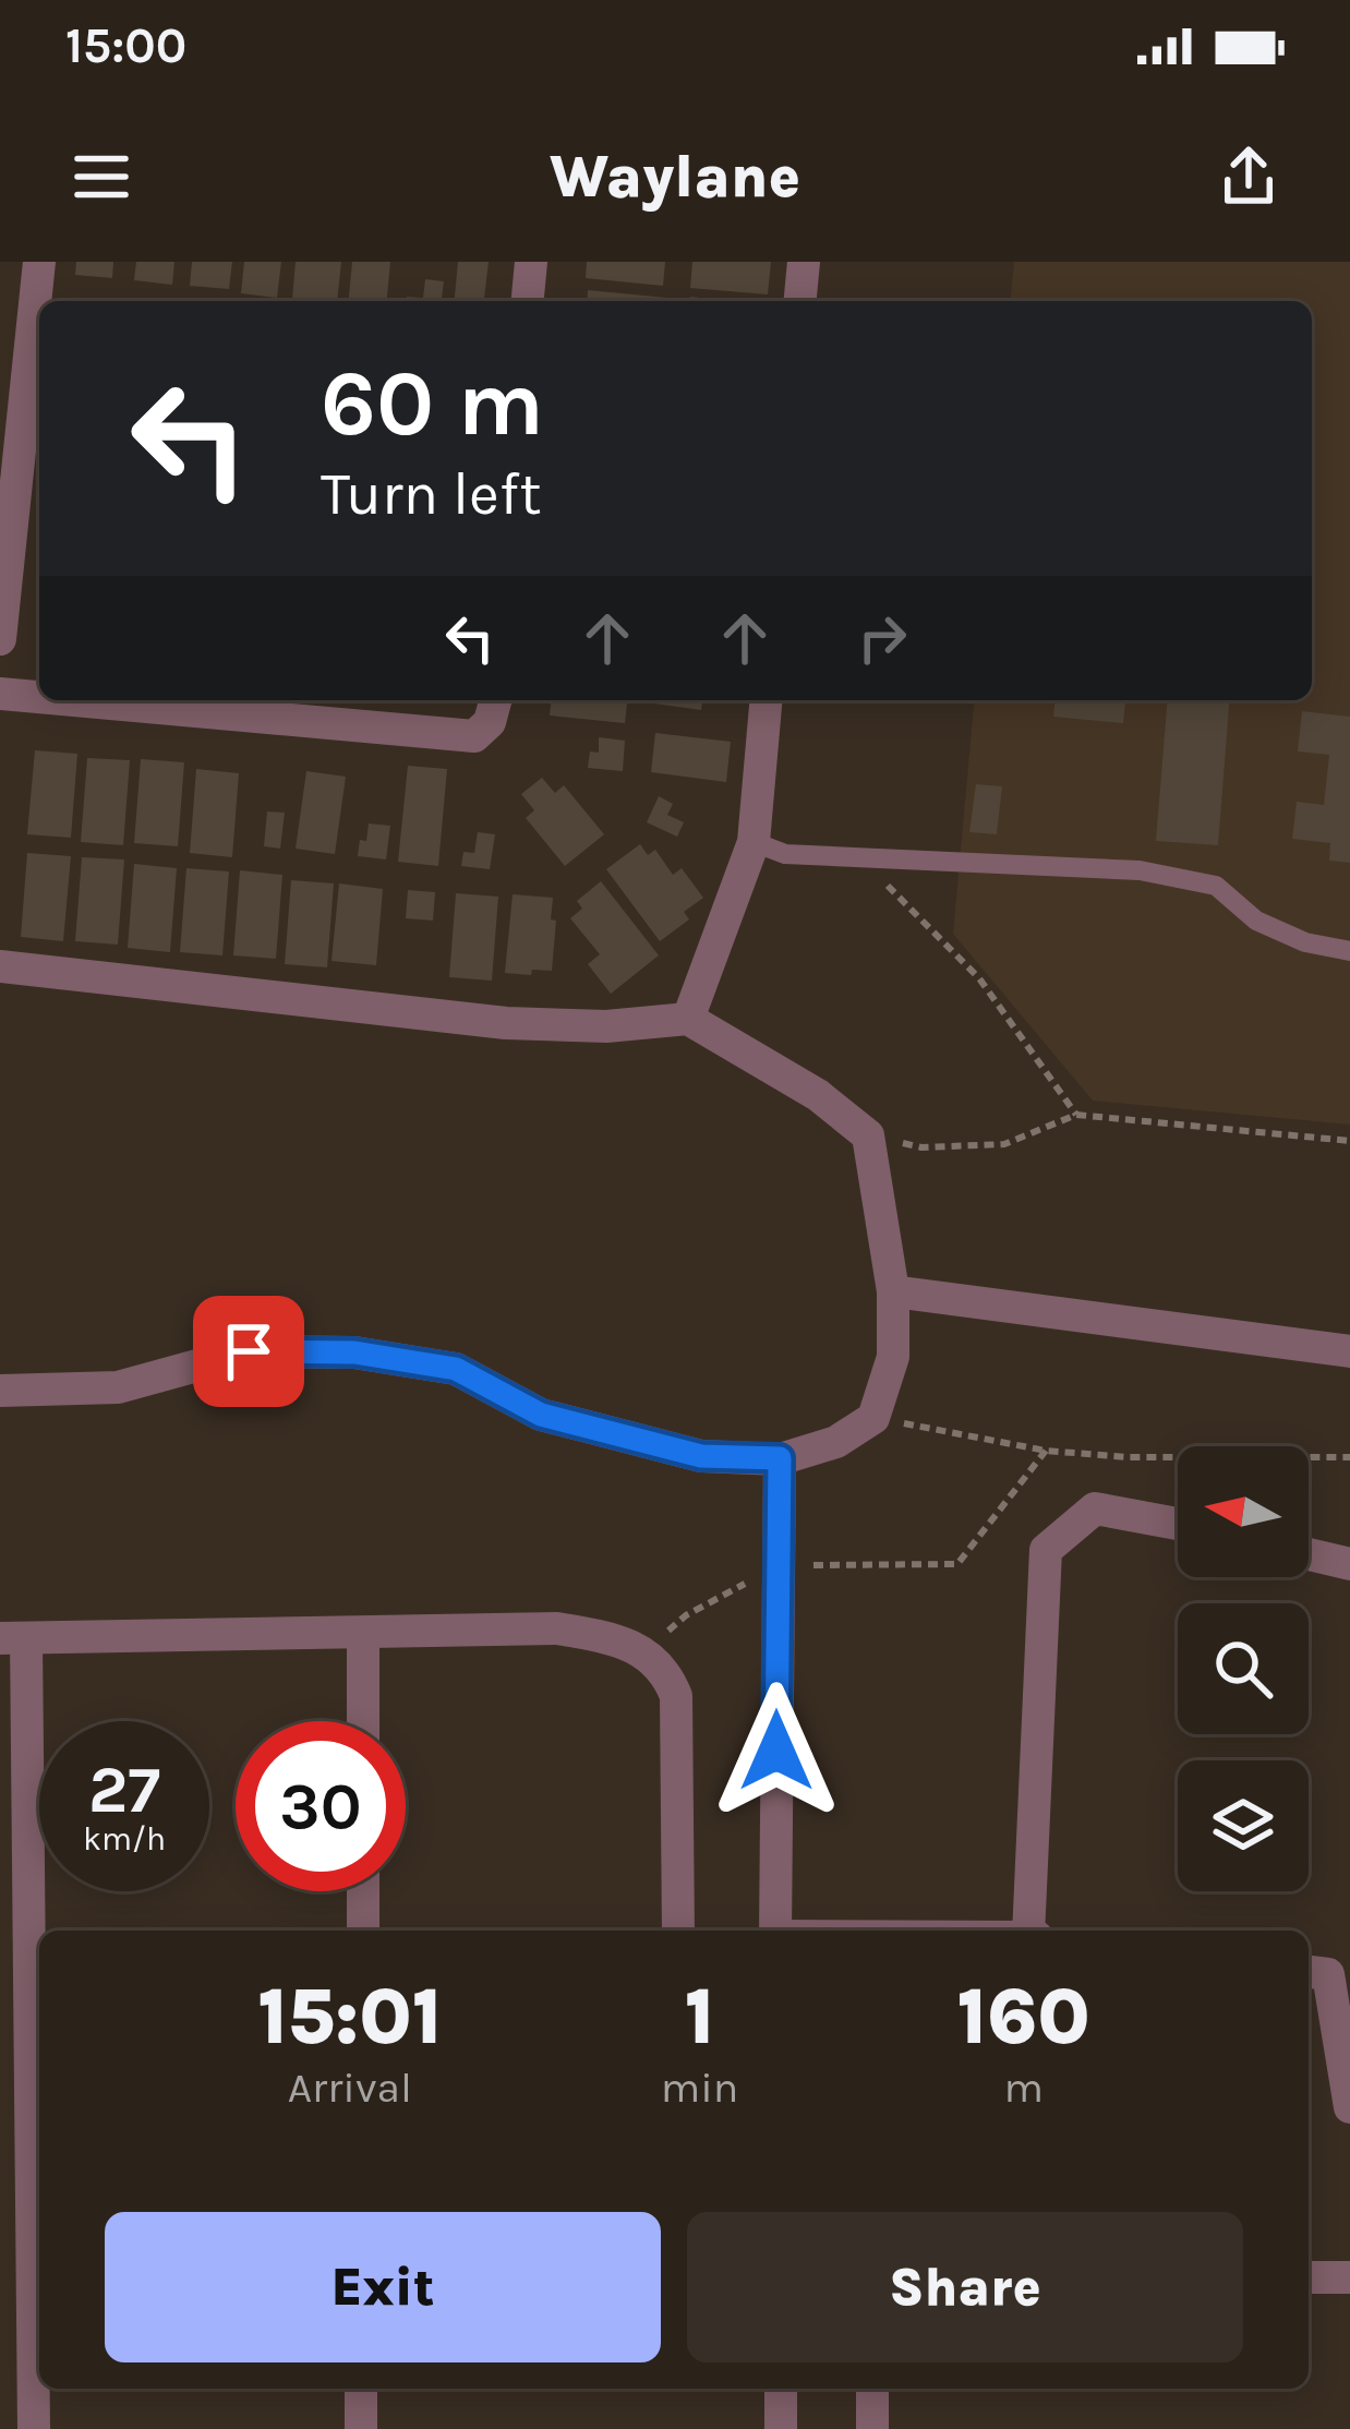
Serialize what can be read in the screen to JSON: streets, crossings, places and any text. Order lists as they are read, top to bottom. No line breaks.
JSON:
{"north":"left","page":{"status":"15:00","header":"Waylane","turn":["60 m","Turn left"],"speed":"27 km/h","limit":"30","eta":["15:01","Arrival","1","min","160","m"],"buttons":["Exit","Share"]}}
